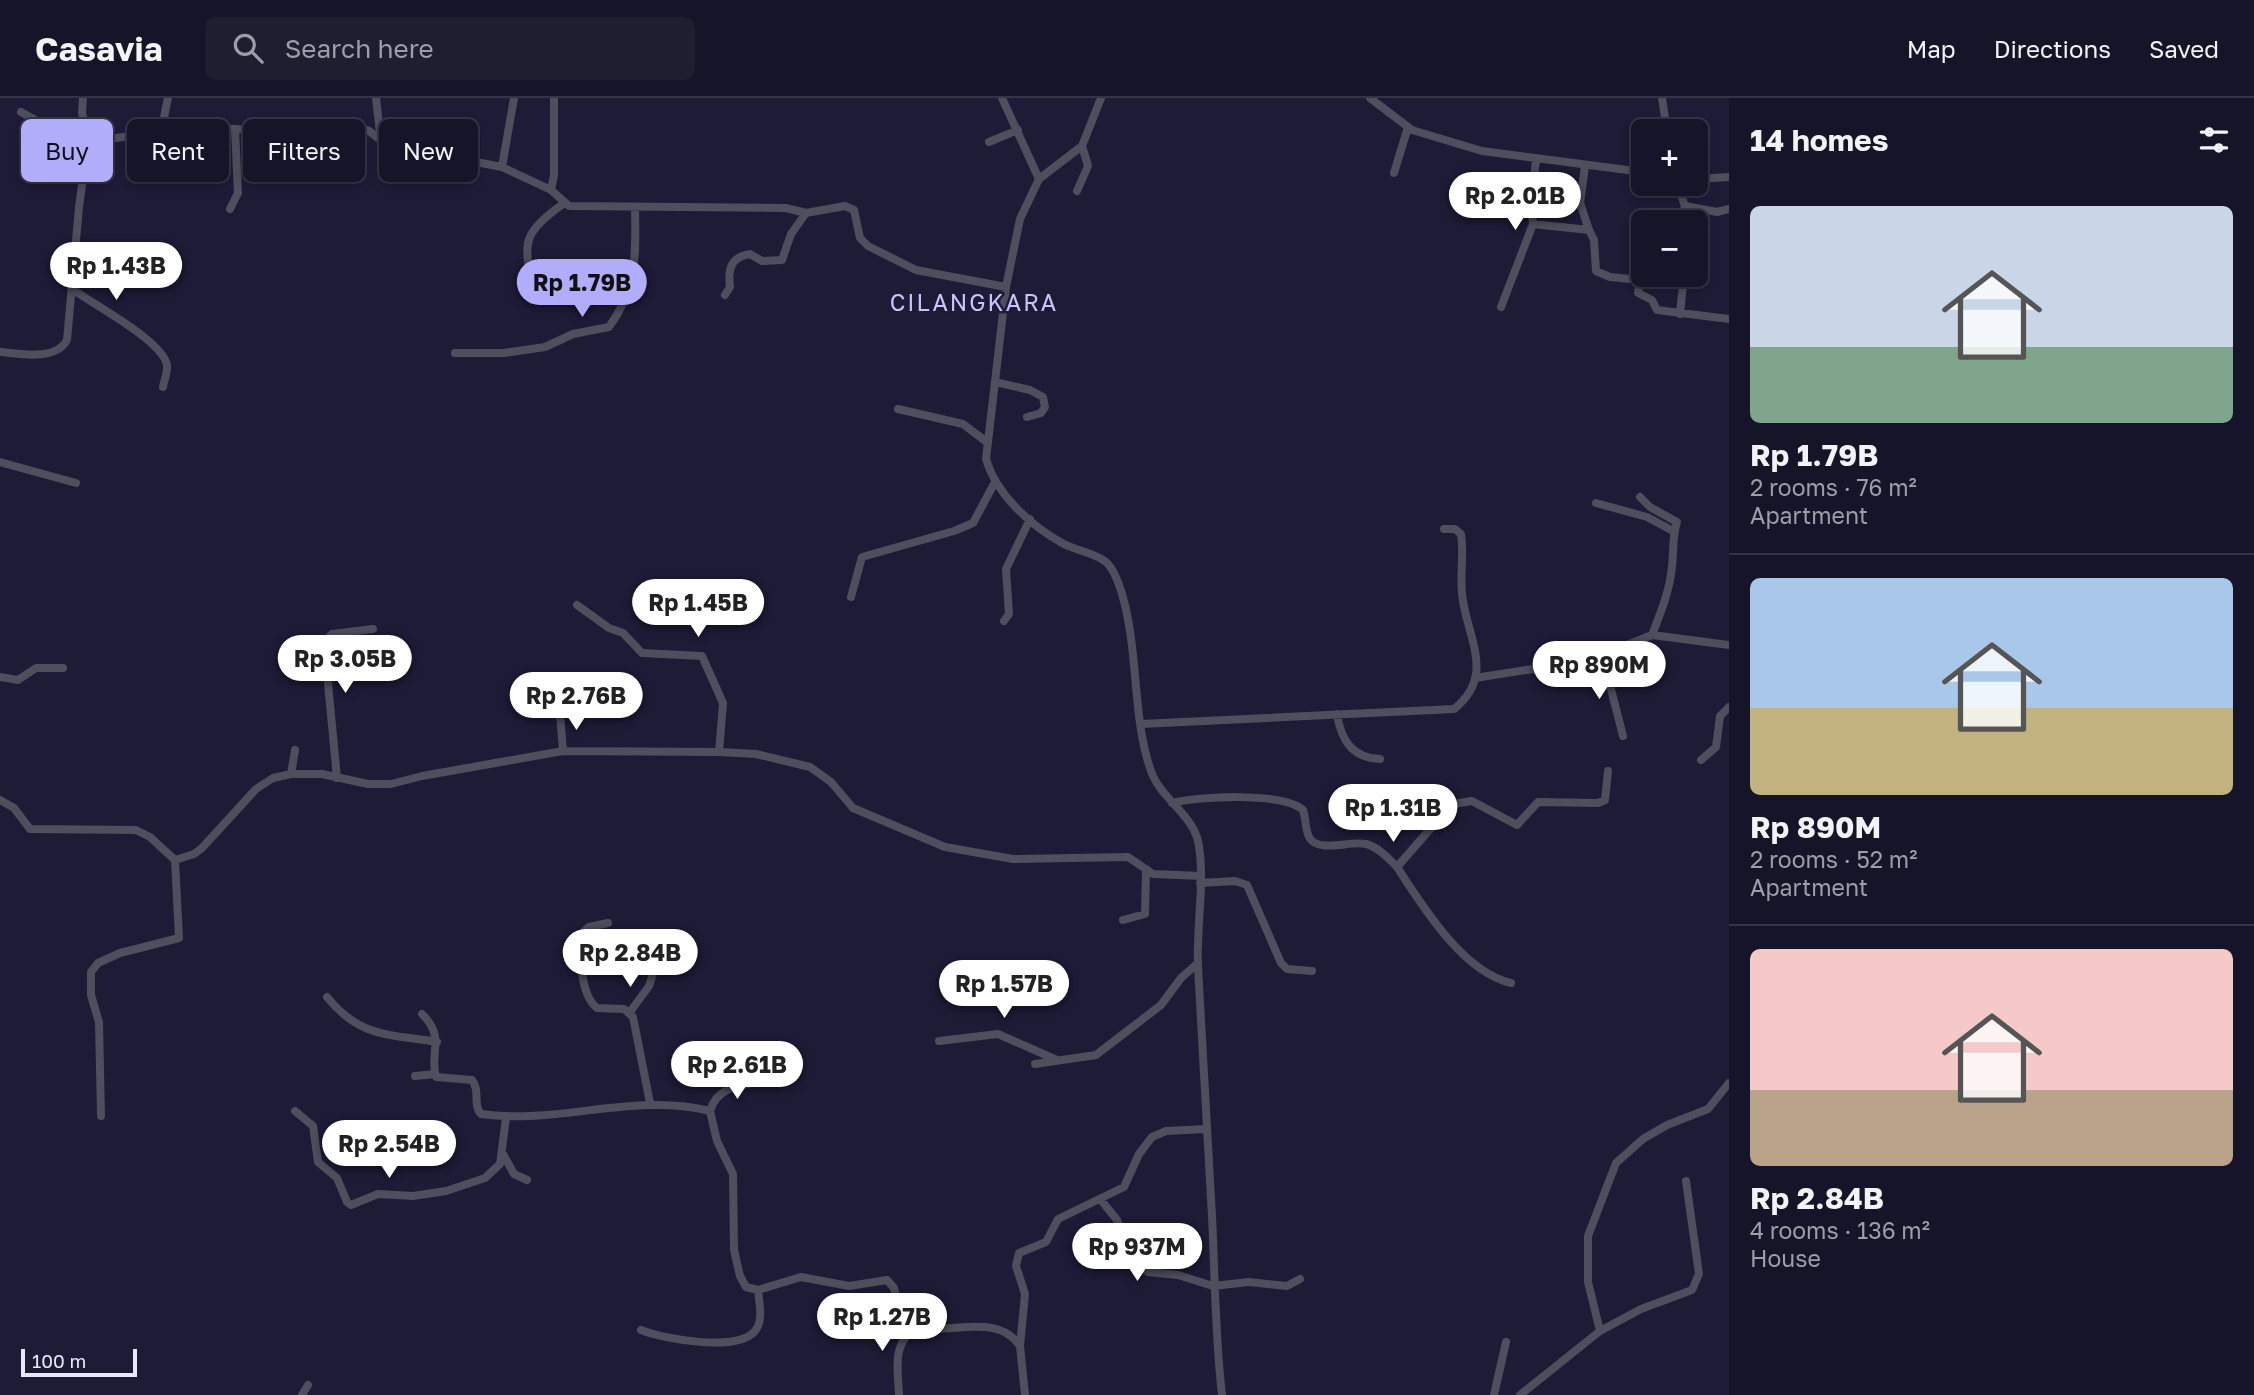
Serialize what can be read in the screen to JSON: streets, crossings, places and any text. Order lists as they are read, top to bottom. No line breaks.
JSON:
{"districts":["CILANGKARA"],"scale_bar":"100 m","page":{"header":"Casavia","search":"Search here","nav":["Map","Directions","Saved"],"heading":"14 homes","map_buttons":["+","−"],"chip":["Buy","Rent","Filters","New"],"price":["Rp 2.01B","Rp 1.43B","Rp 1.79B","Rp 1.45B","Rp 3.05B","Rp 890M","Rp 2.76B","Rp 1.31B","Rp 2.84B","Rp 1.57B","Rp 2.61B","Rp 2.54B","Rp 937M","Rp 1.27B"],"list":[{"name":"Rp 1.79B","note":"2 rooms · 76 m² · Apartment"},{"name":"Rp 890M","note":"2 rooms · 52 m² · Apartment"},{"name":"Rp 2.84B","note":"4 rooms · 136 m² · House"}],"scale":"100 m"}}
